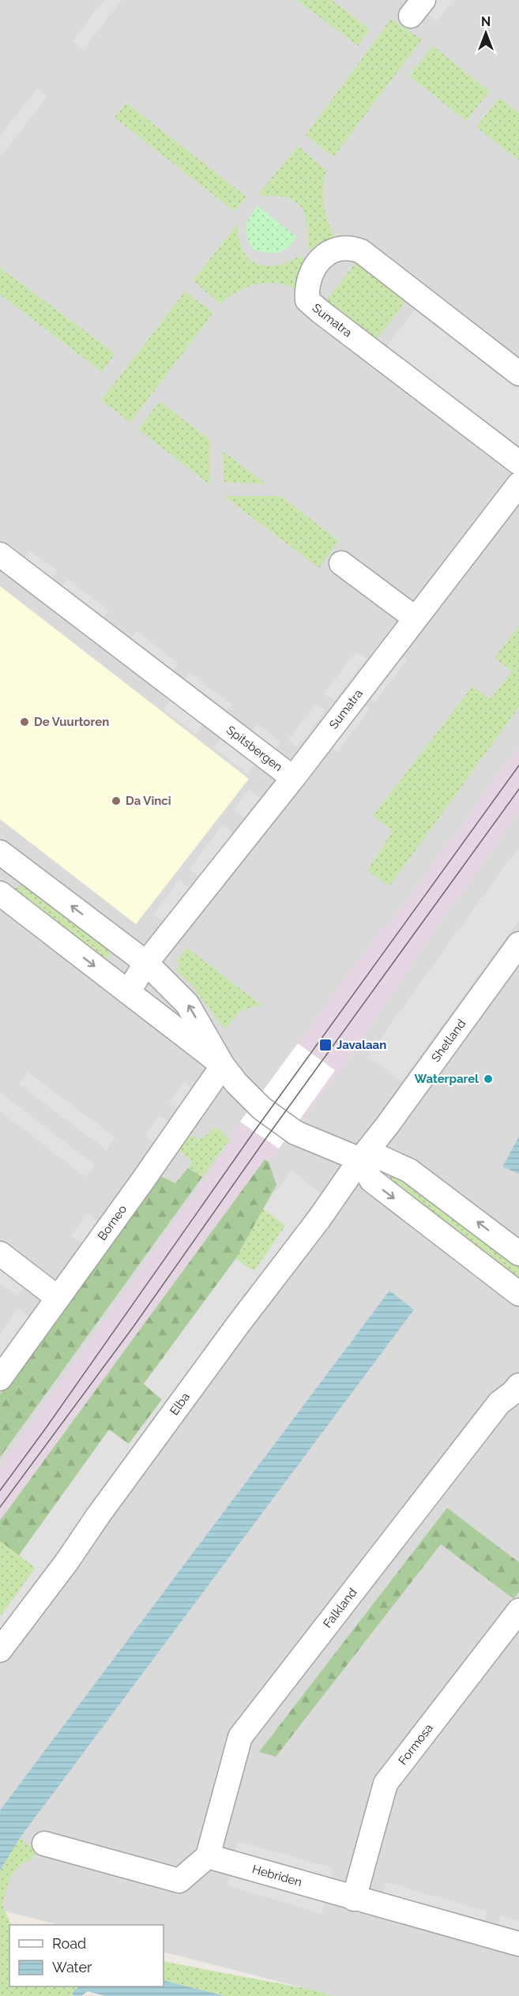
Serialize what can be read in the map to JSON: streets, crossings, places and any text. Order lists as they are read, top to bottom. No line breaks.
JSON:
{"streets":{"street":["Sumatra","Spitsbergen","Shetland","Borneo","Elba","Falkland","Formosa","Hebriden"]},"crossings":[["Sumatra","Spitsbergen"],["Shetland","Elba"],["Falkland","Hebriden"],["Formosa","Hebriden"]],"places":{"other":["De Vuurtoren","Da Vinci","Waterparel"],"transit":["Javalaan"]},"legend":["Road","Water"],"north":"top"}
